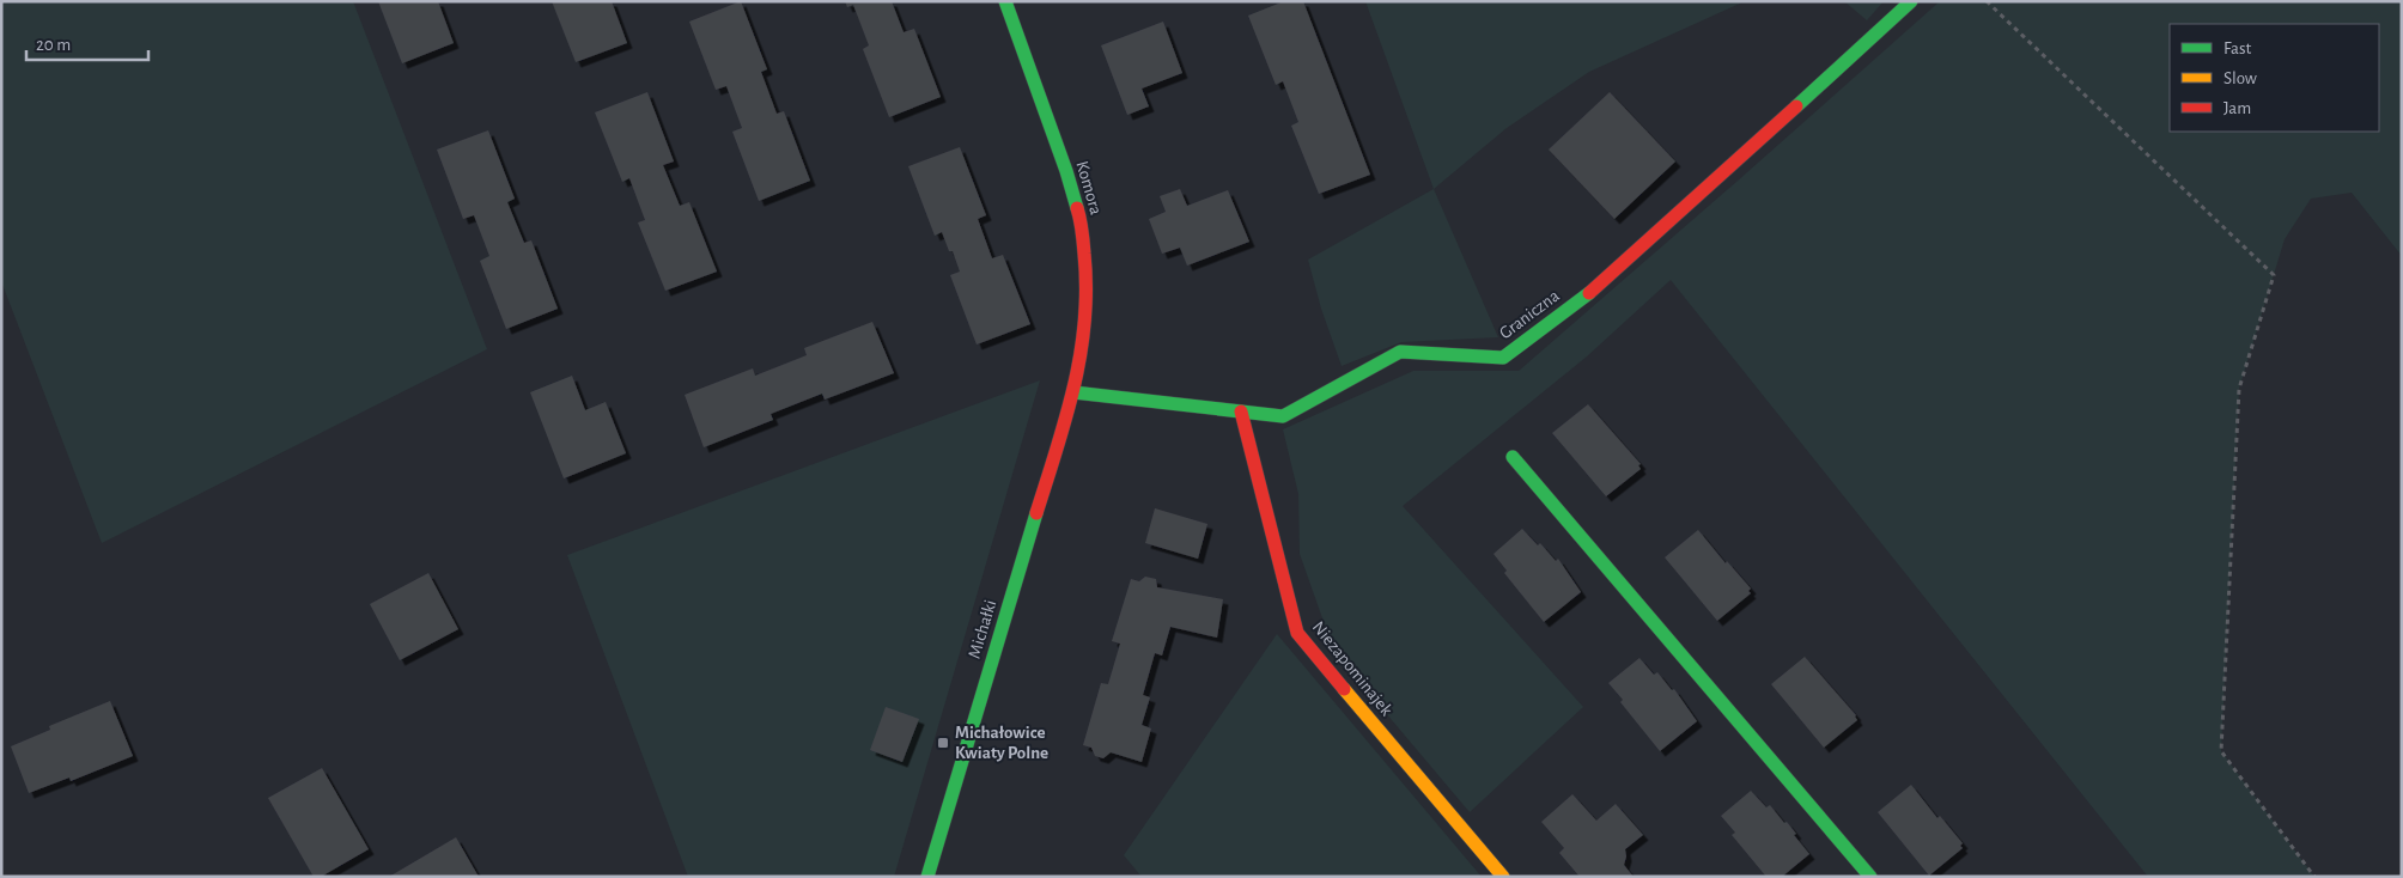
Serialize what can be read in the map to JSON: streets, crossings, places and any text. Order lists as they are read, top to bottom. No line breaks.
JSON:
{"streets":{"street":["Komora","Graniczna","Michałki","Niezapominajek"]},"crossings":[["Komora","Graniczna"],["Komora","Michałki"],["Graniczna","Michałki"],["Graniczna","Niezapominajek"]],"places":{"transit":["Michałowice Kwiaty Polne"]},"legend":["Fast","Slow","Jam"],"scale_bar":"20 m"}
